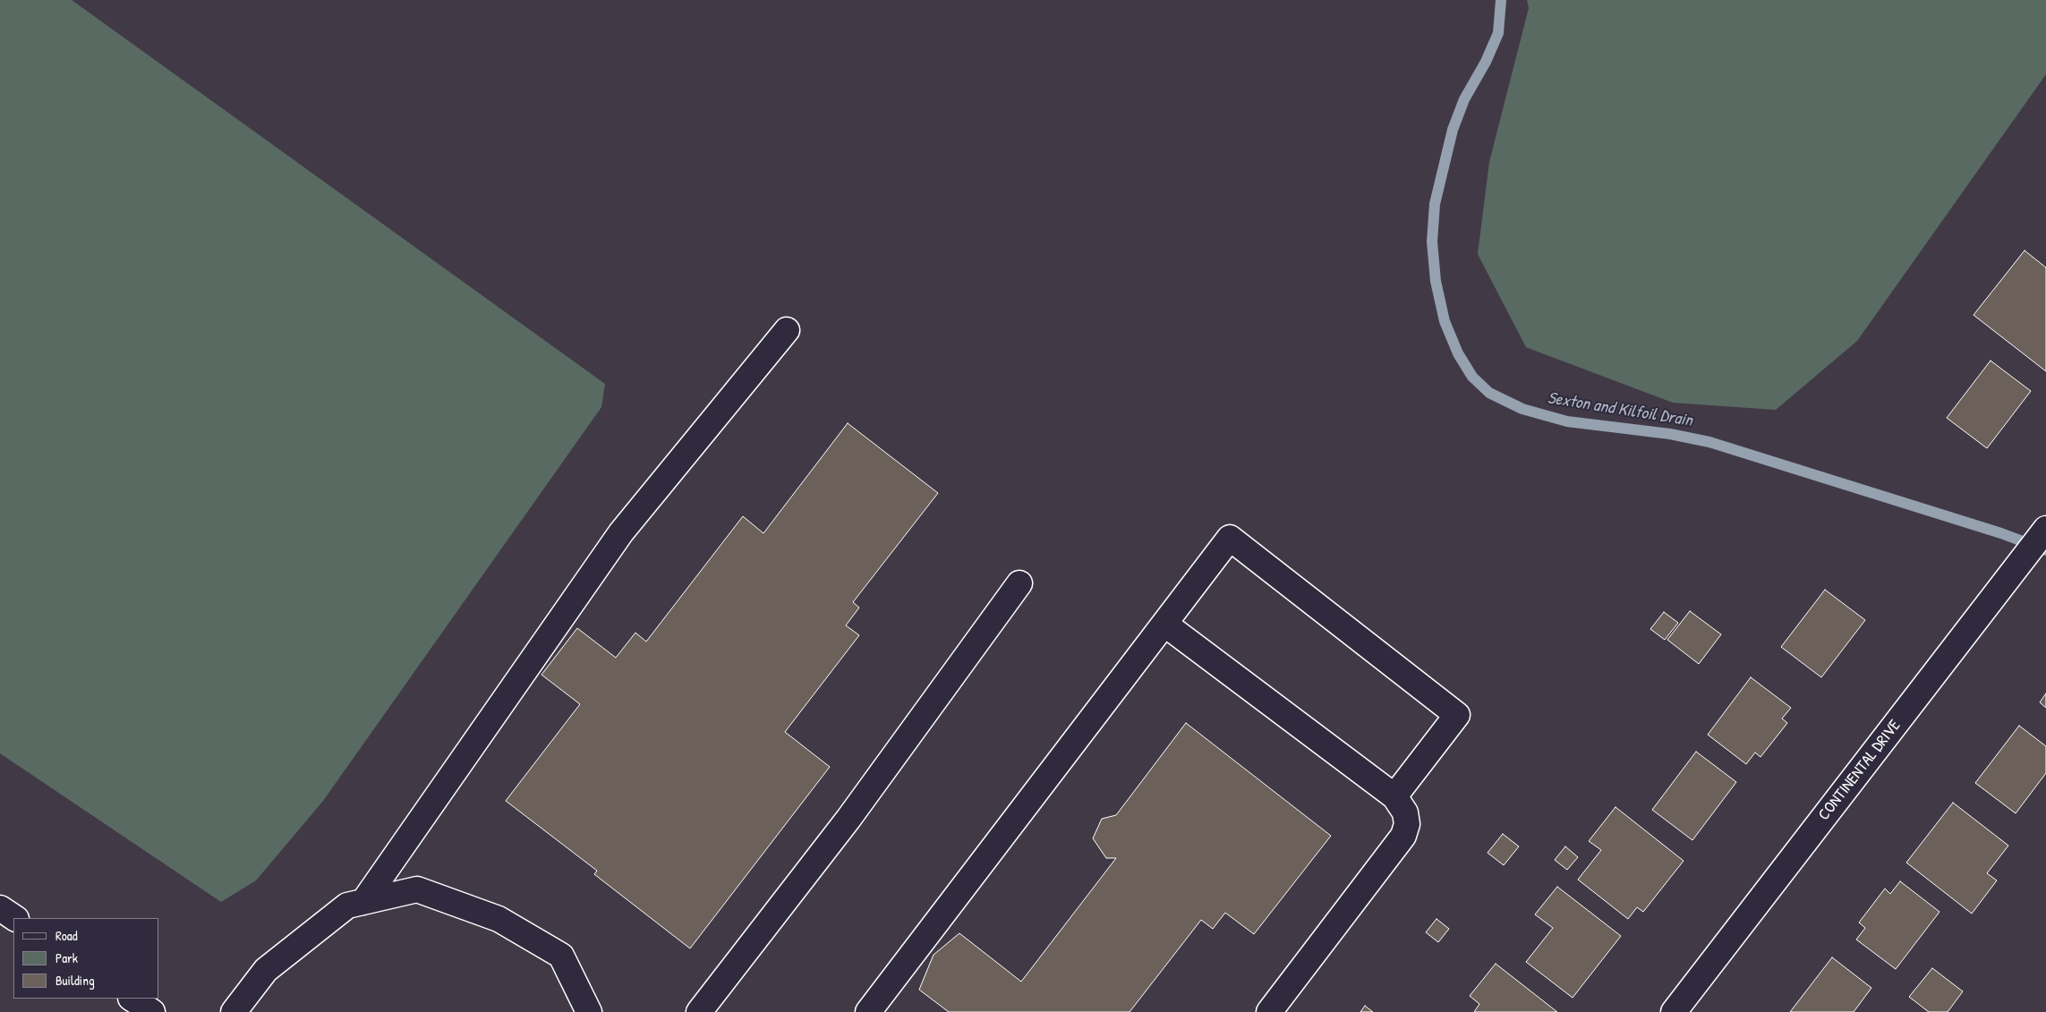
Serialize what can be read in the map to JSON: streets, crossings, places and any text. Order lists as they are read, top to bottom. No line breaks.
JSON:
{"streets":{"street":["CONTINENTAL DRIVE"]},"water":["Sexton and Kilfoil Drain"],"legend":["Road","Park","Building"]}
